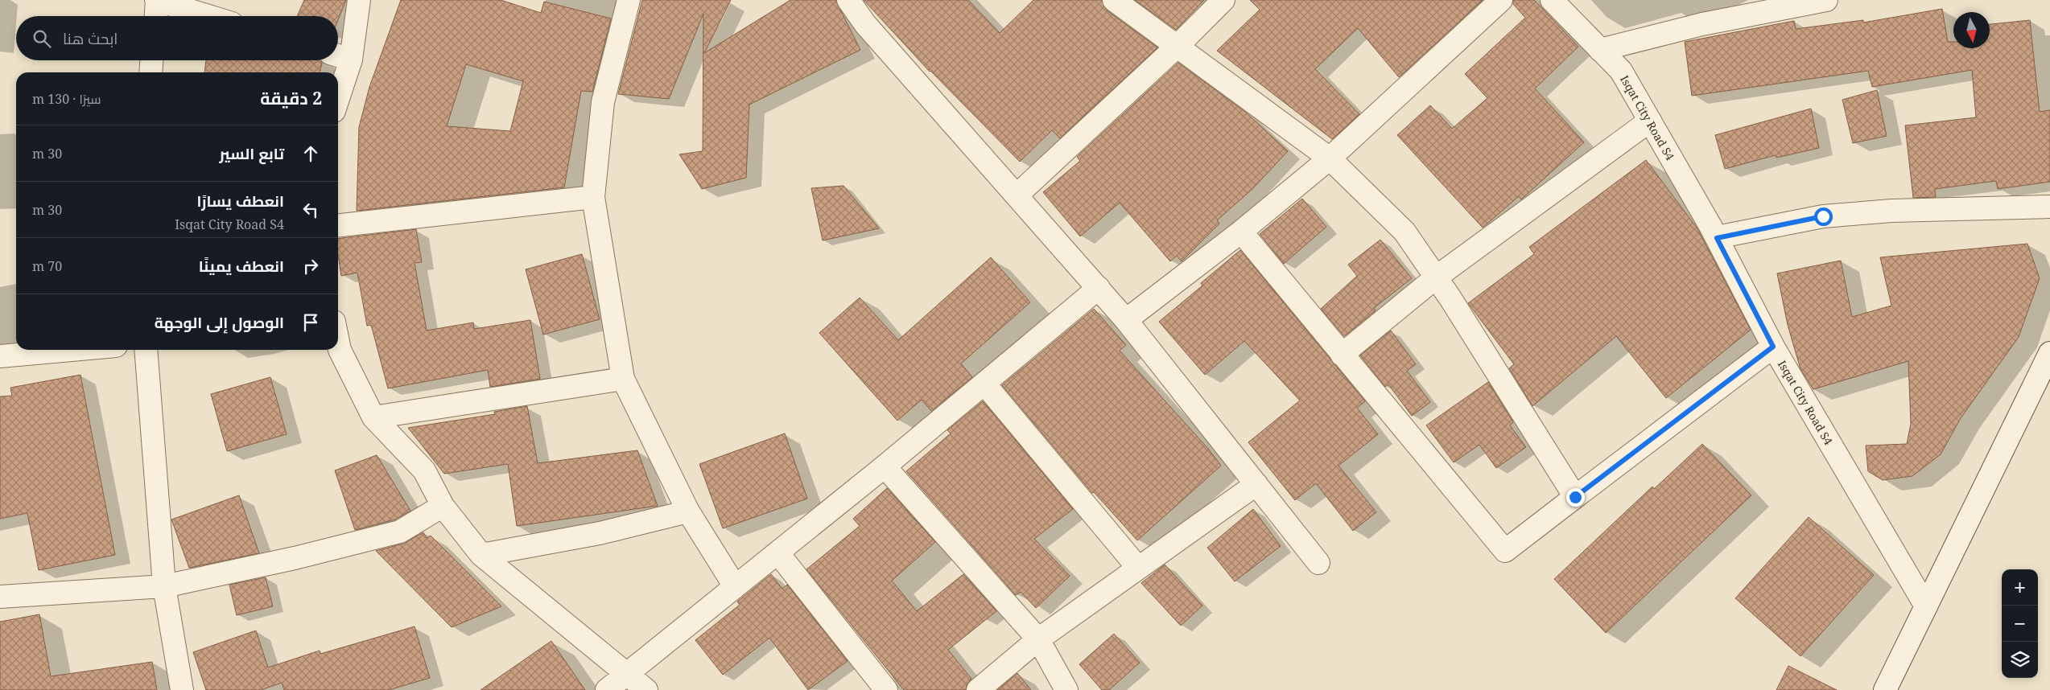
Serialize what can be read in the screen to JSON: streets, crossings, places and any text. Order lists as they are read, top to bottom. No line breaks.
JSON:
{"streets":{"street":["Isqat City Road S4"]},"north":"bottom","page":{"search":"ابحث هنا","heading":["2 دقيقة","سيرًا · 130 m"],"list":[["تابع السير","30 m"],["انعطف يسارًا","Isqat City Road S4","30 m"],["انعطف يمينًا","70 m"],"الوصول إلى الوجهة"],"map_buttons":["+","−"]}}
